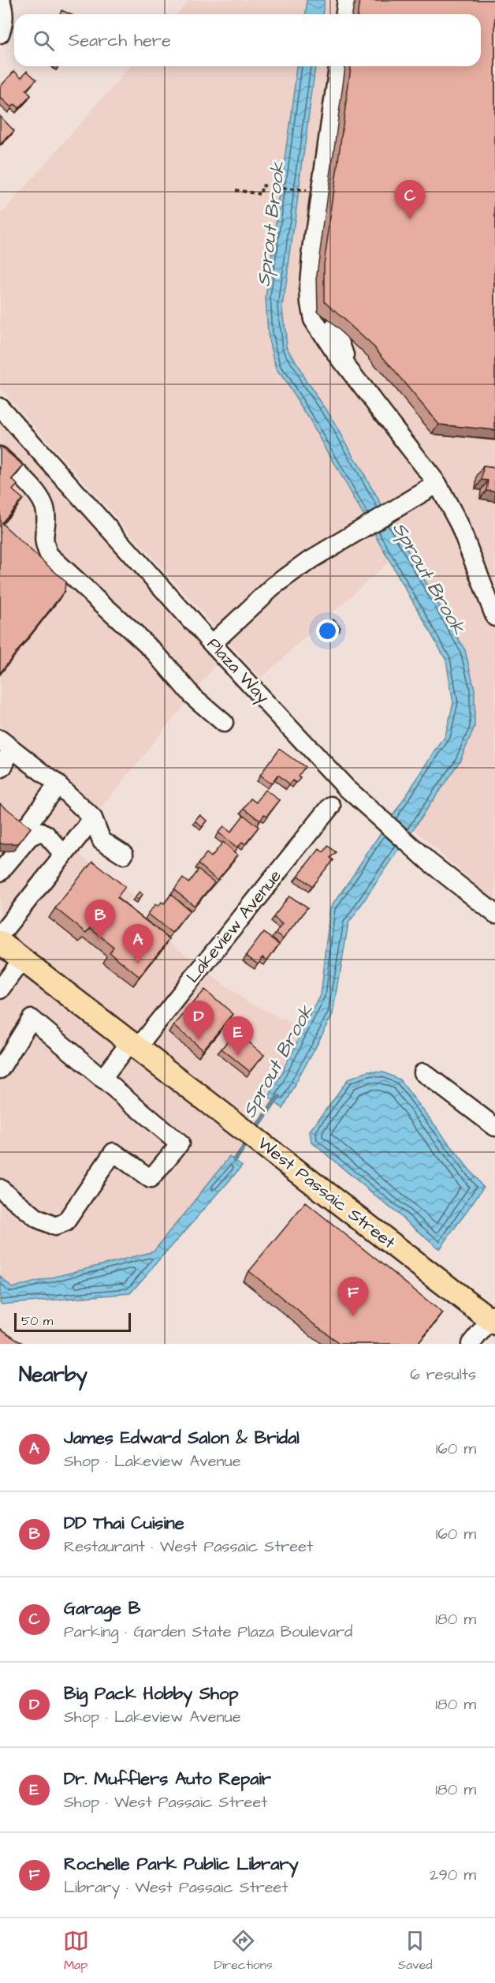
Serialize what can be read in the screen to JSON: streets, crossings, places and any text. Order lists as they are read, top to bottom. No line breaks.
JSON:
{"streets":{"main road":["West Passaic Street"],"street":["Plaza Way","Lakeview Avenue"]},"crossings":[["Lakeview Avenue","West Passaic Street"]],"water":["Sprout Brook"],"scale_bar":"50 m","page":{"search":"Search here","pins":["C","B","A","D","E","F"],"scale":"50 m","heading":["Nearby","6 results"],"list":[{"mark":"A","name":"James Edward Salon & Bridal","note":"Shop · Lakeview Avenue","value":"160 m"},{"mark":"B","name":"DD Thai Cuisine","note":"Restaurant · West Passaic Street","value":"160 m"},{"mark":"C","name":"Garage B","note":"Parking · Garden State Plaza Boulevard","value":"180 m"},{"mark":"D","name":"Big Pack Hobby Shop","note":"Shop · Lakeview Avenue","value":"180 m"},{"mark":"E","name":"Dr. Mufflers Auto Repair","note":"Shop · West Passaic Street","value":"180 m"},{"mark":"F","name":"Rochelle Park Public Library","note":"Library · West Passaic Street","value":"290 m"}],"nav":["Map","Directions","Saved"]}}
